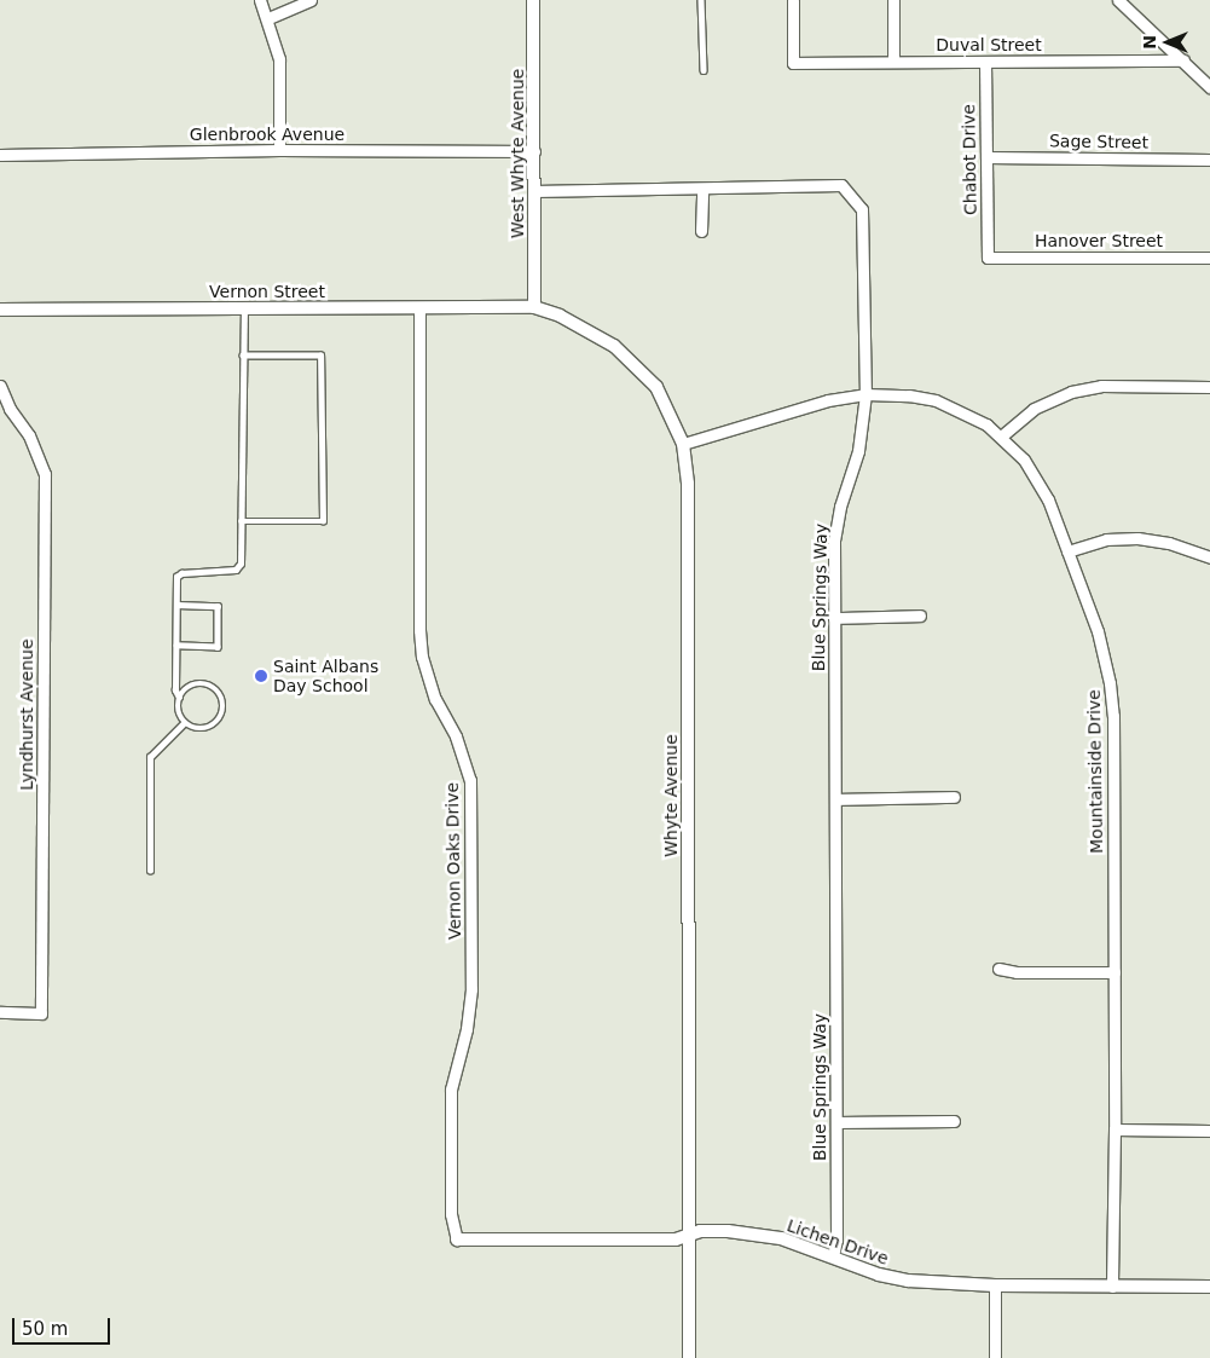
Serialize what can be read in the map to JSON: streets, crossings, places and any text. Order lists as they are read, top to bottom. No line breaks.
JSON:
{"streets":{"street":["Duval Street","Glenbrook Avenue","Sage Street","West Whyte Avenue","Chabot Drive","Hanover Street","Vernon Street","Blue Springs Way","Lyndhurst Avenue","Mountainside Drive","Whyte Avenue","Vernon Oaks Drive","Lichen Drive"]},"crossings":[["Duval Street","Chabot Drive"],["Glenbrook Avenue","West Whyte Avenue"],["Sage Street","Chabot Drive"],["West Whyte Avenue","Vernon Street"],["West Whyte Avenue","Blue Springs Way"],["West Whyte Avenue","Whyte Avenue"],["Chabot Drive","Hanover Street"],["Vernon Street","Whyte Avenue"],["Vernon Street","Vernon Oaks Drive"],["Blue Springs Way","Mountainside Drive"],["Blue Springs Way","Lichen Drive"],["Mountainside Drive","Whyte Avenue"],["Mountainside Drive","Lichen Drive"],["Whyte Avenue","Lichen Drive"],["Vernon Oaks Drive","Lichen Drive"]],"places":["Saint Albans Day School"],"scale_bar":"50 m","north":"left"}
